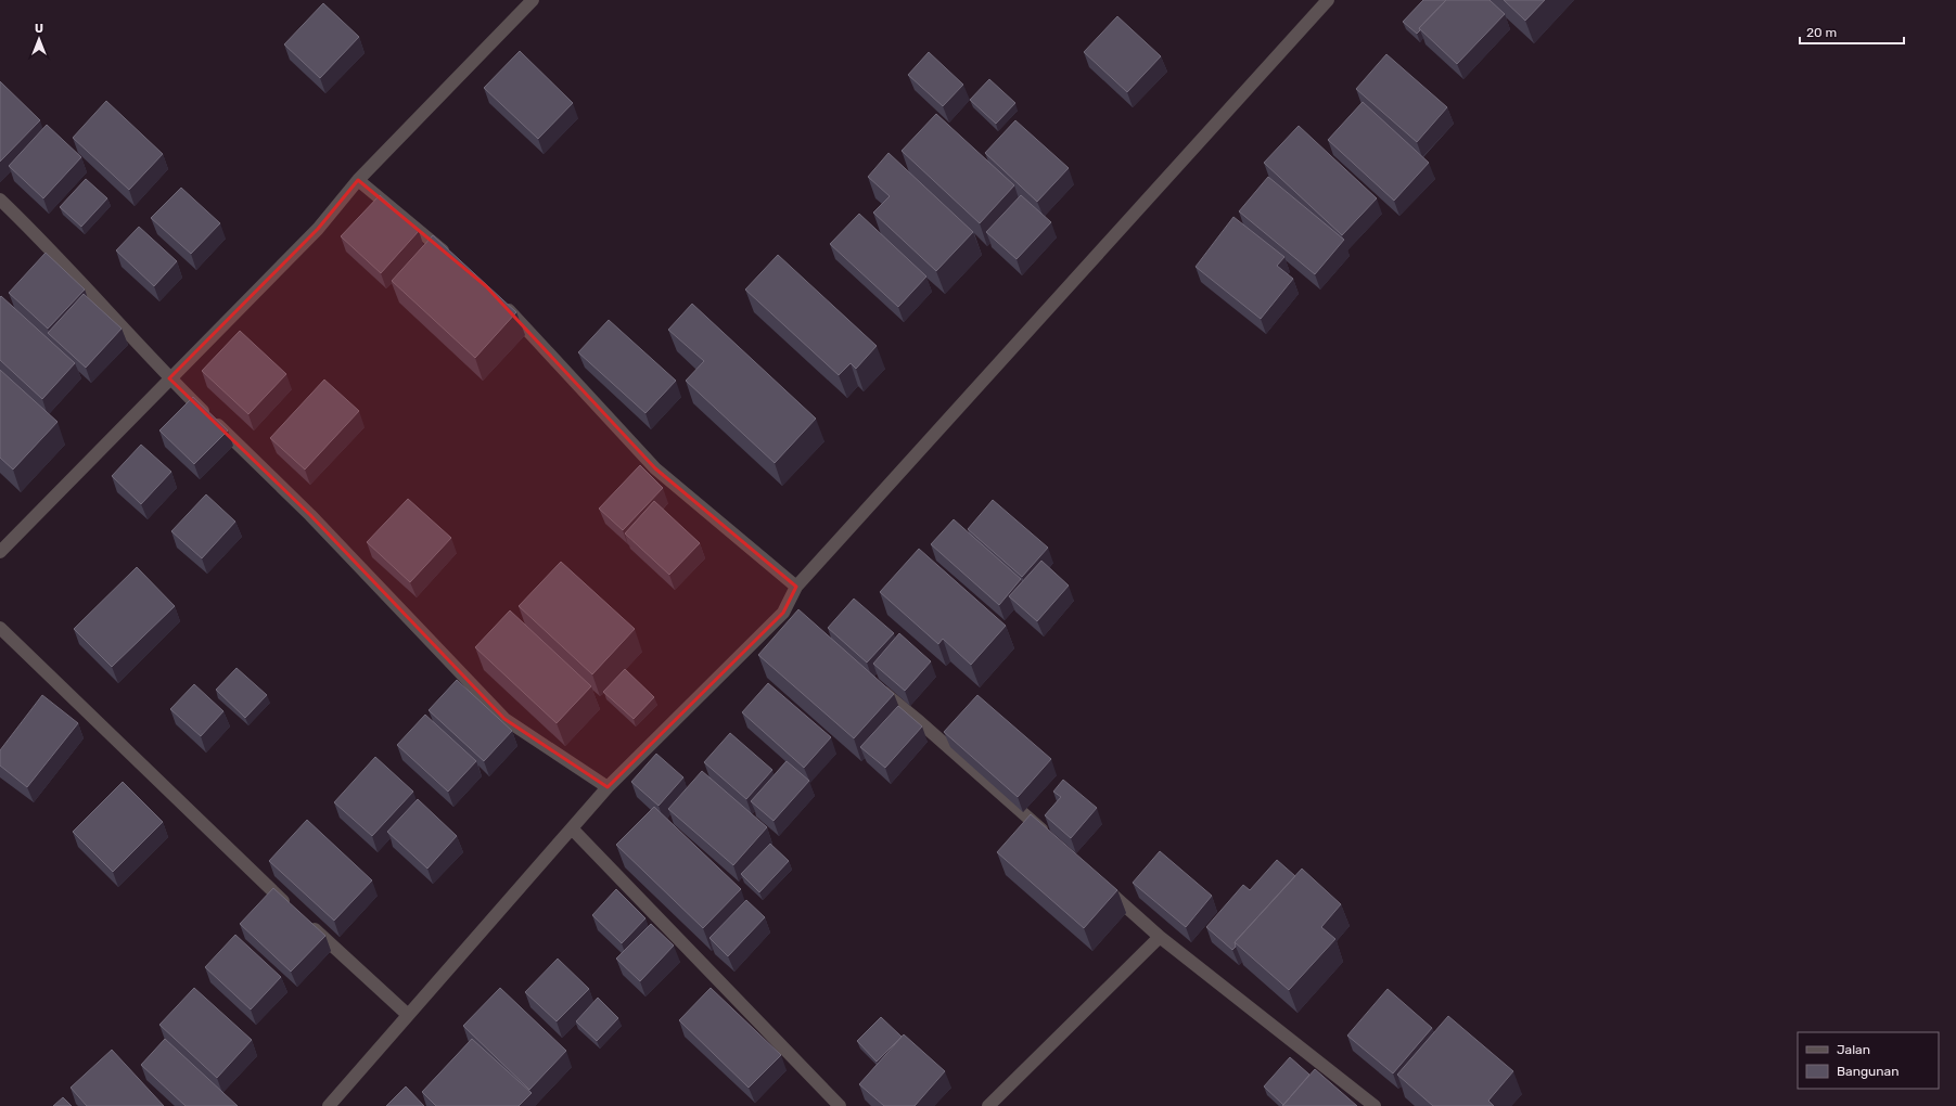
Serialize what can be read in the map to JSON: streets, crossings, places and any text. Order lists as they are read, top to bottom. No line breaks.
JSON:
{"legend":["Jalan","Bangunan"],"scale_bar":"20 m","north":"top"}
